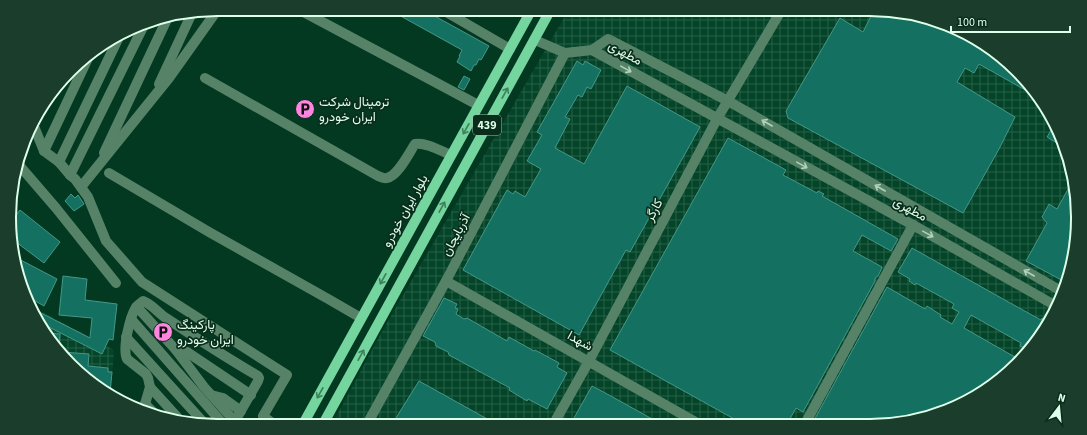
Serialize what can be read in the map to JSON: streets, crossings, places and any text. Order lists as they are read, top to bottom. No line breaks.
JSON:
{"streets":{"main road":["439","بلوار ایران خودرو"],"street":["مطهری","کارگر","آذربایجان","شهدا"]},"crossings":[["مطهری","کارگر"],["کارگر","شهدا"],["آذربایجان","شهدا"]],"places":{"parking":["ترمینال شرکت ایران خودرو","پارکینگ ایران خودرو"]},"scale_bar":"100 m","north":"top"}
